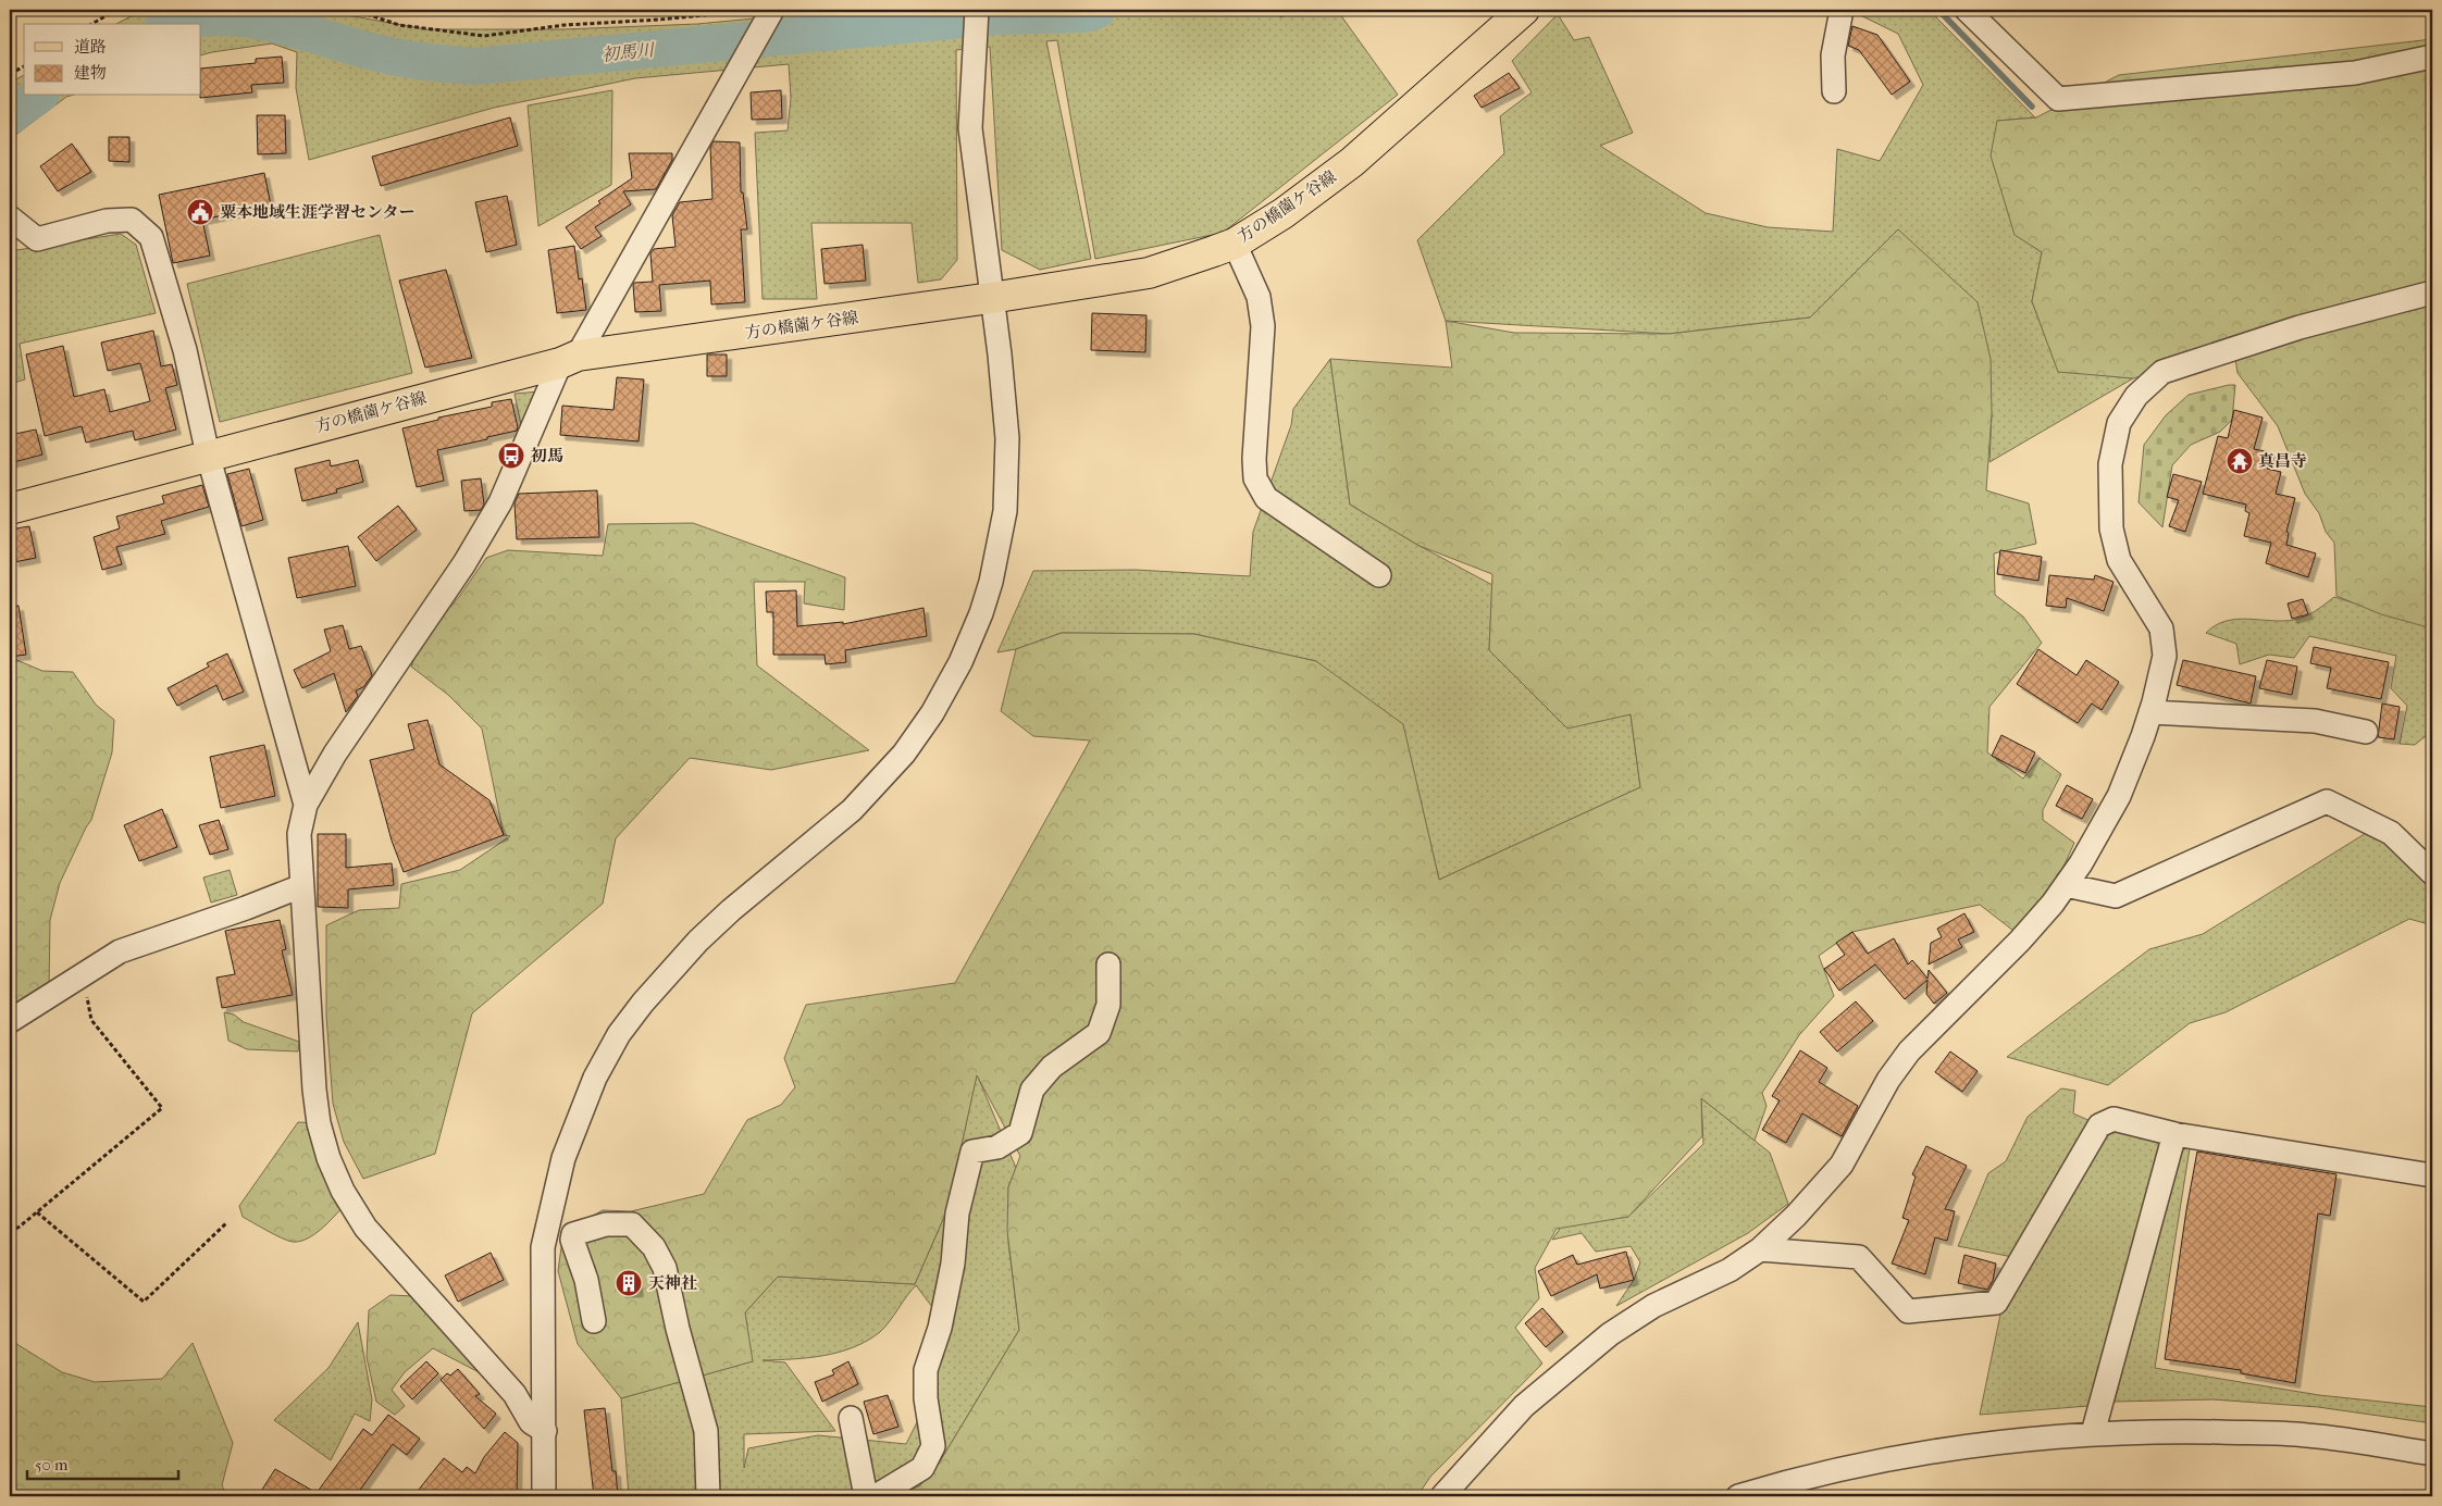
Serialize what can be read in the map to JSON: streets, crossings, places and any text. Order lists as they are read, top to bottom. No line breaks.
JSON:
{"streets":{"main road":["方の橋薗ケ谷線"]},"water":["初馬川"],"places":{"public building":["粟本地域生涯学習センター"],"bus stop":["初馬"],"temple":["真昌寺"],"building":["天神社"]},"legend":["道路","建物"],"scale_bar":"50 m"}
